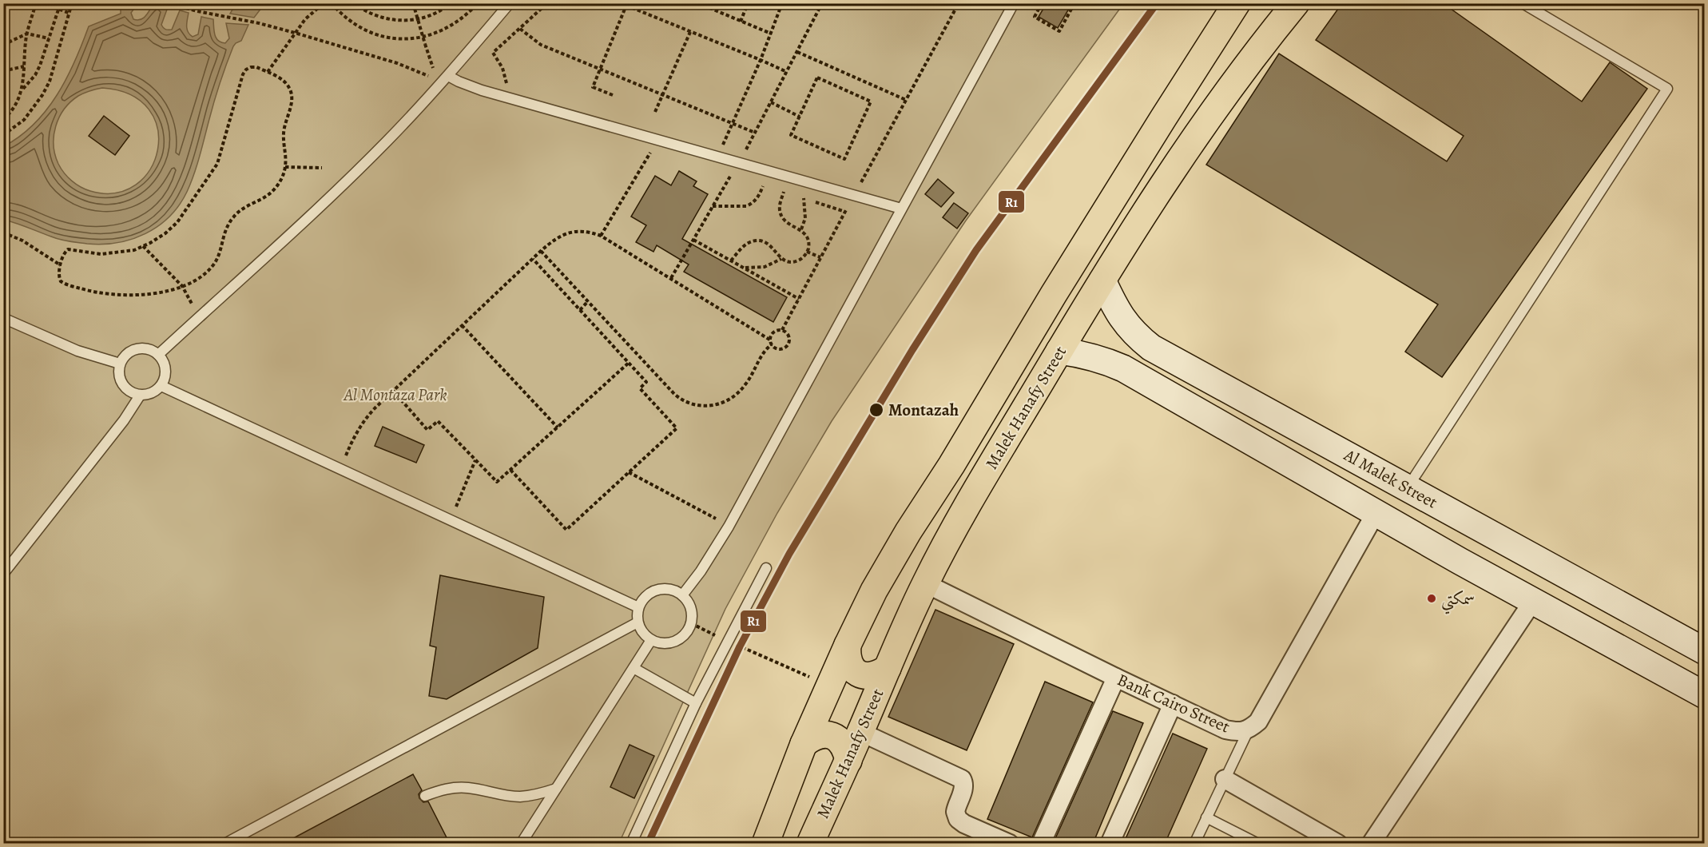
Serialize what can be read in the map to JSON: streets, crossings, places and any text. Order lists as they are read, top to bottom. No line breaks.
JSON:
{"streets":{"highway":["Malek Hanafy Street"],"street":["Al Malek Street","Bank Cairo Street"]},"crossings":[["Malek Hanafy Street","Al Malek Street"],["Malek Hanafy Street","Bank Cairo Street"]],"parks":["Al Montaza Park"],"places":["Montazah","سمكتي"],"lines":["transit line R1"]}
